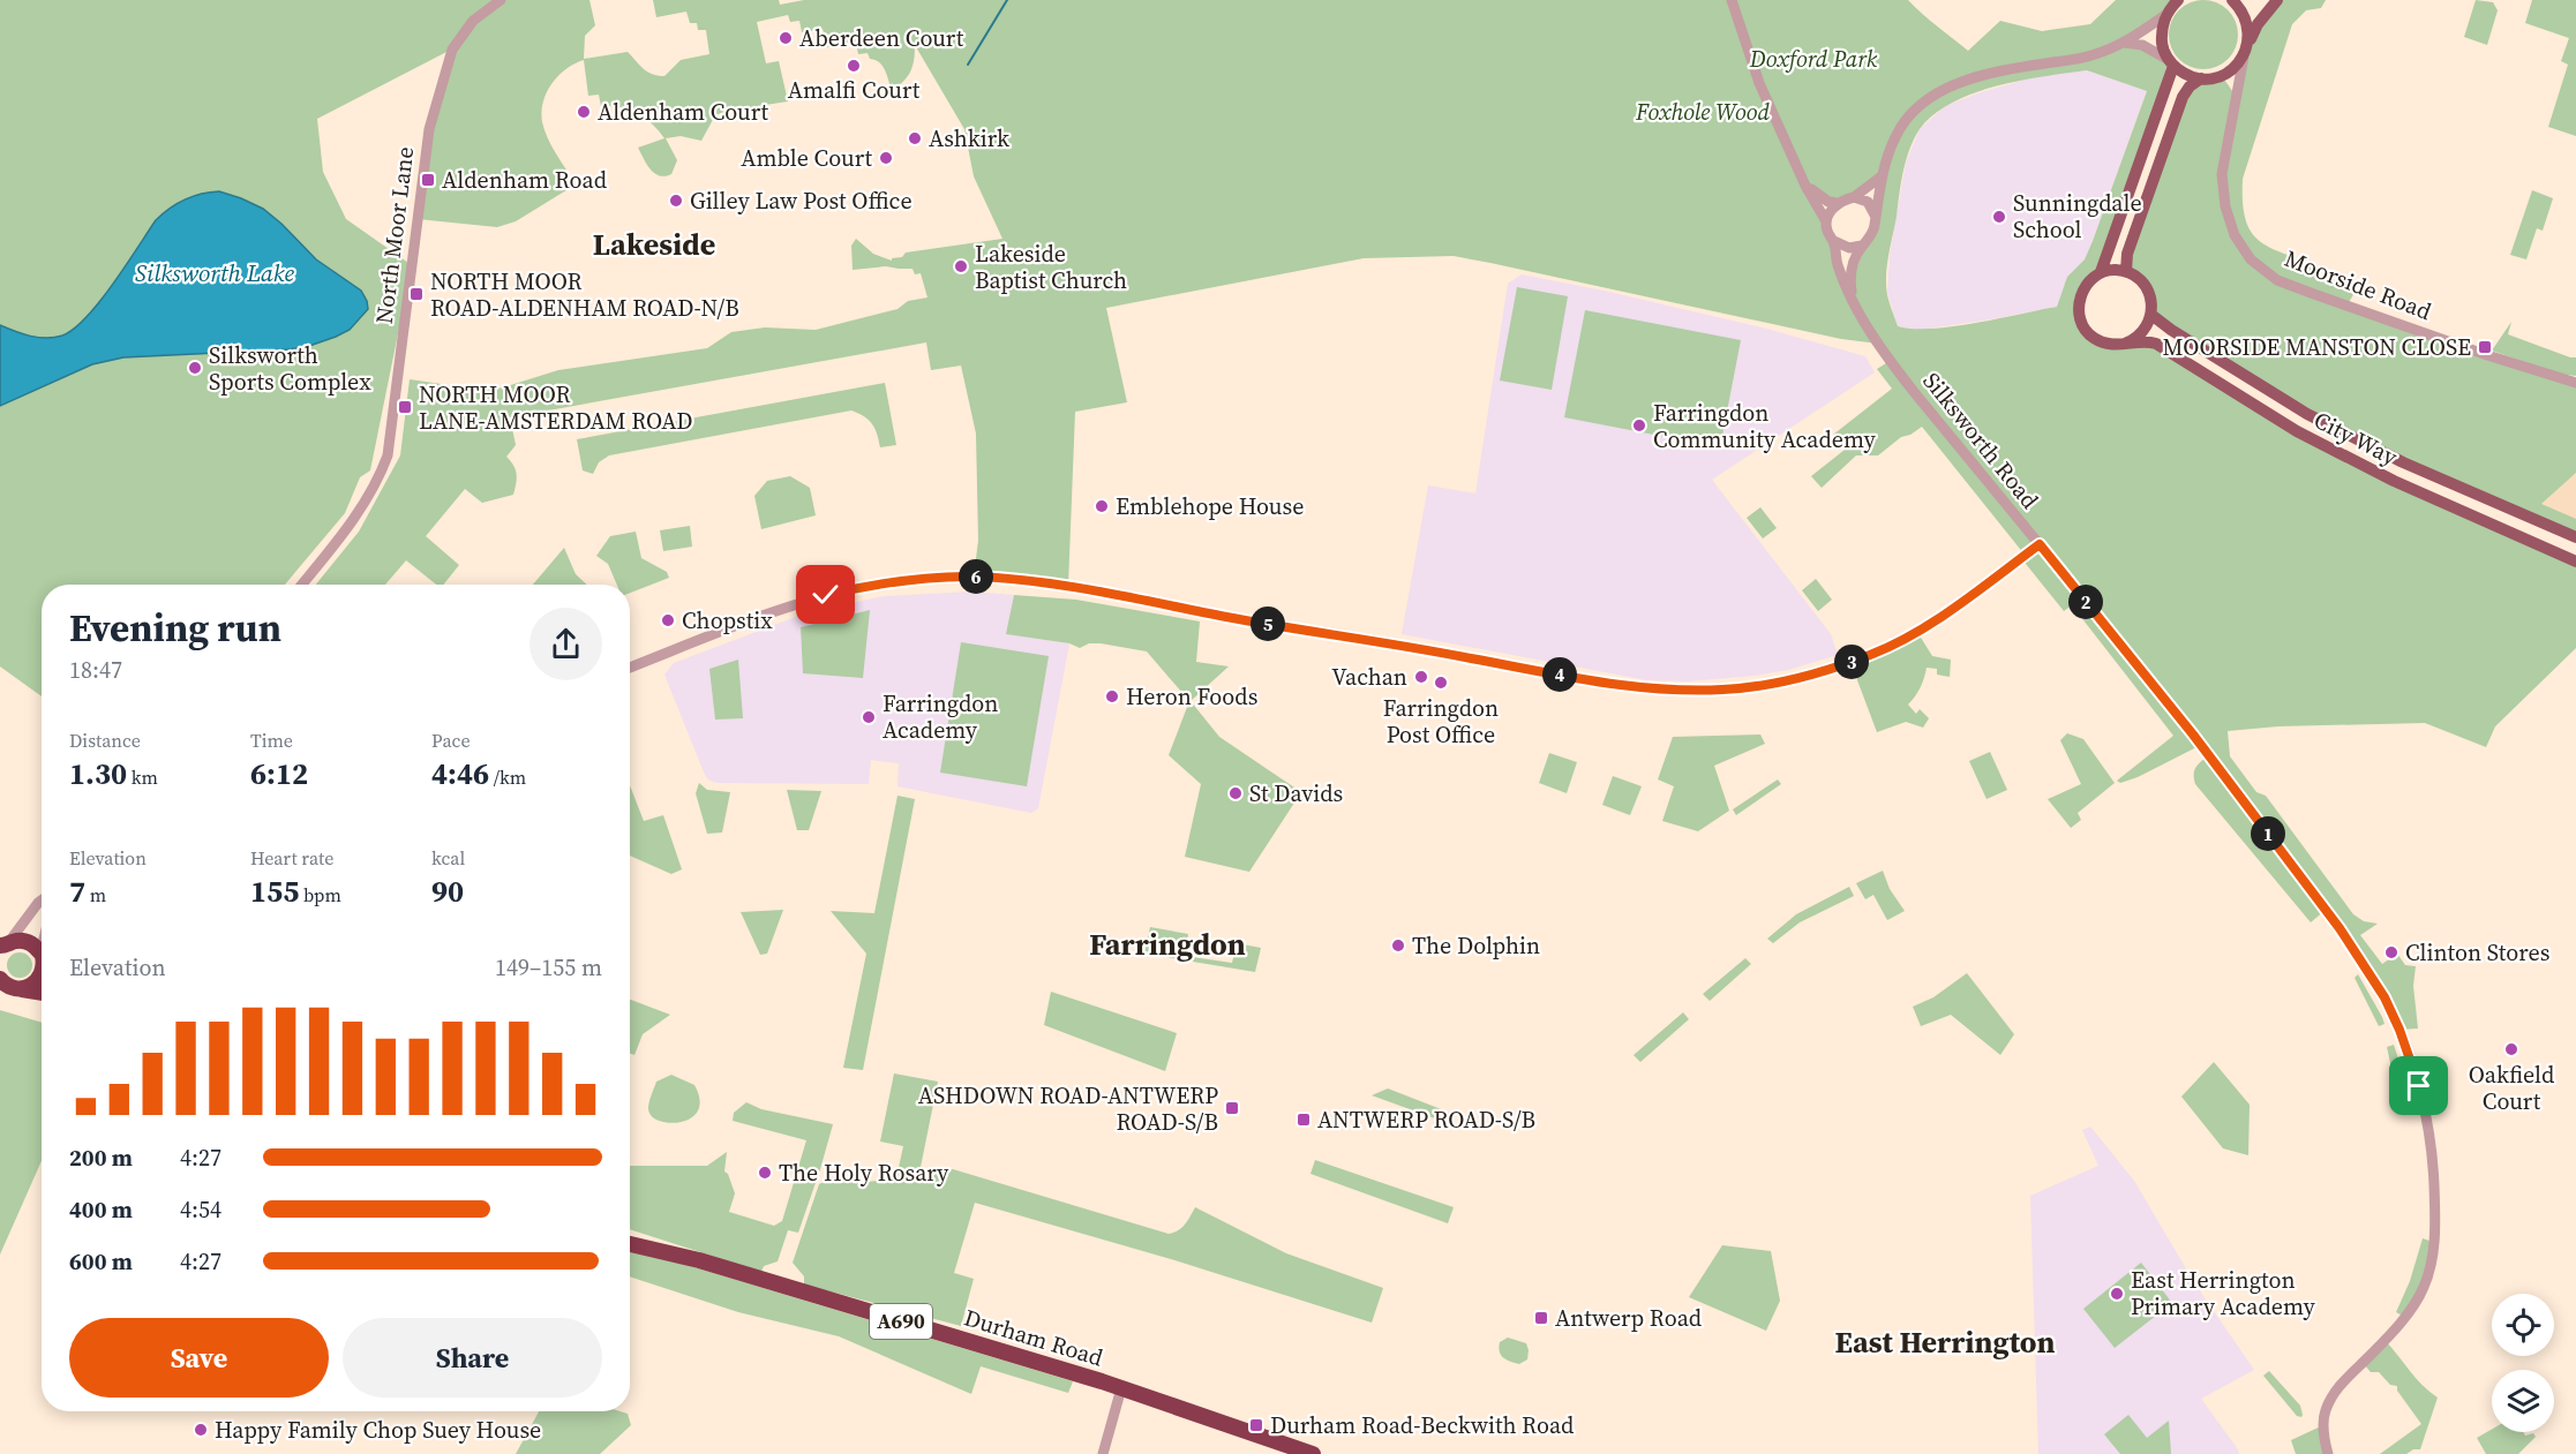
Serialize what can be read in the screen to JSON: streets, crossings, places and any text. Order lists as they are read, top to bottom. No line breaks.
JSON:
{"streets":{"highway":["A690","Durham Road"],"main road":["City Way"],"street":["North Moor Lane","Moorside Road","Silksworth Road"]},"districts":["Lakeside","Farringdon","East Herrington"],"water":["Silksworth Lake"],"parks":["Doxford Park","Foxhole Wood"],"places":{"other":["Aberdeen Court","Amalfi Court","Aldenham Court","Ashkirk","Amble Court","Gilley Law Post Office","Sunningdale School","Lakeside Baptist Church","Silksworth Sports Complex","Farringdon Community Academy","Emblehope House","Chopstix","Vachan","Farringdon Post Office","Heron Foods","Farringdon Academy","St Davids","The Dolphin","Clinton Stores","Oakfield Court","The Holy Rosary","East Herrington Primary Academy","Happy Family Chop Suey House"],"transit":["Aldenham Road","NORTH MOOR ROAD-ALDENHAM ROAD-N/B","MOORSIDE MANSTON CLOSE","NORTH MOOR LANE-AMSTERDAM ROAD","ASHDOWN ROAD-ANTWERP ROAD-S/B","ANTWERP ROAD-S/B","Antwerp Road","Durham Road-Beckwith Road"]},"page":{"pins":["6","2","5","3","4","1"],"heading":["Evening run","18:47"],"stats":[["Distance","1.30 km"],["Time","6:12"],["Pace","4:46 /km"],["Elevation","7 m"],["Heart rate","155 bpm"],["kcal","90"]],"chart":["Elevation","149–155 m"],"list":[{"name":"200 m","note":"4:27"},{"name":"400 m","note":"4:54"},{"name":"600 m","note":"4:27"}],"buttons":["Save","Share"]}}
